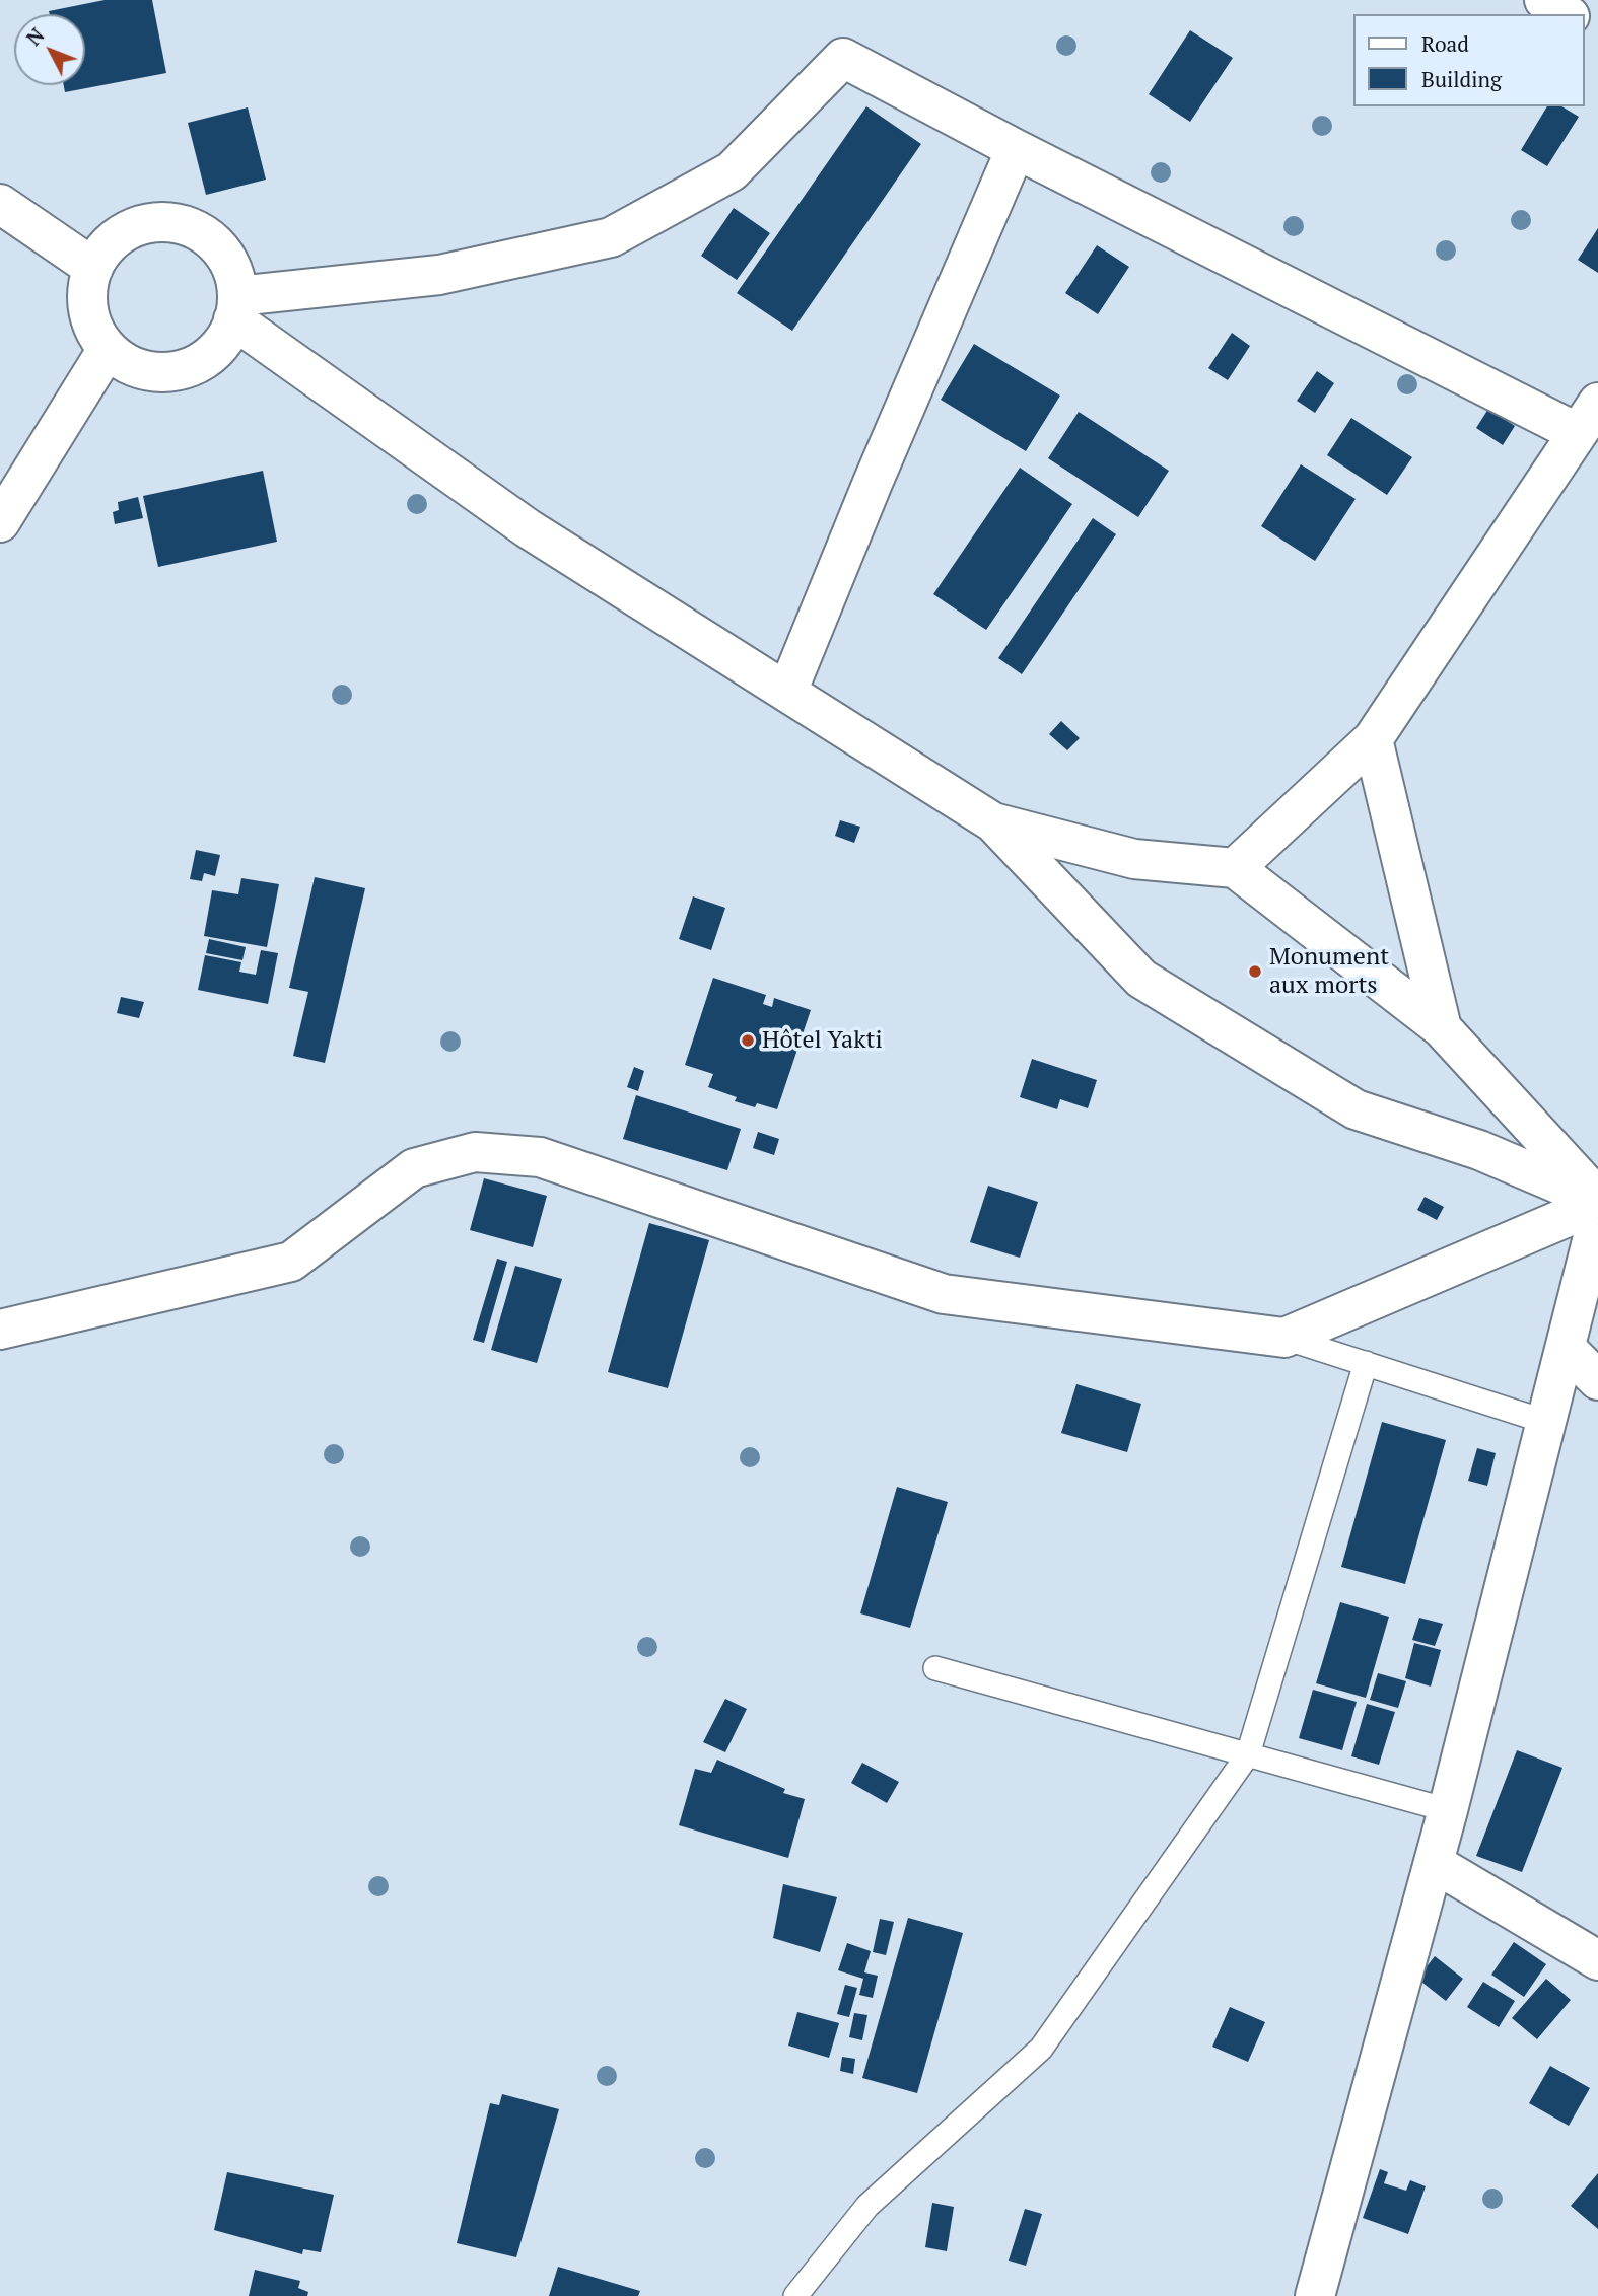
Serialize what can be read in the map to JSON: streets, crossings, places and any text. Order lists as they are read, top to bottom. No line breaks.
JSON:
{"places":["Monument aux morts","Hôtel Yakti"],"legend":["Road","Building"],"north":"top left"}
